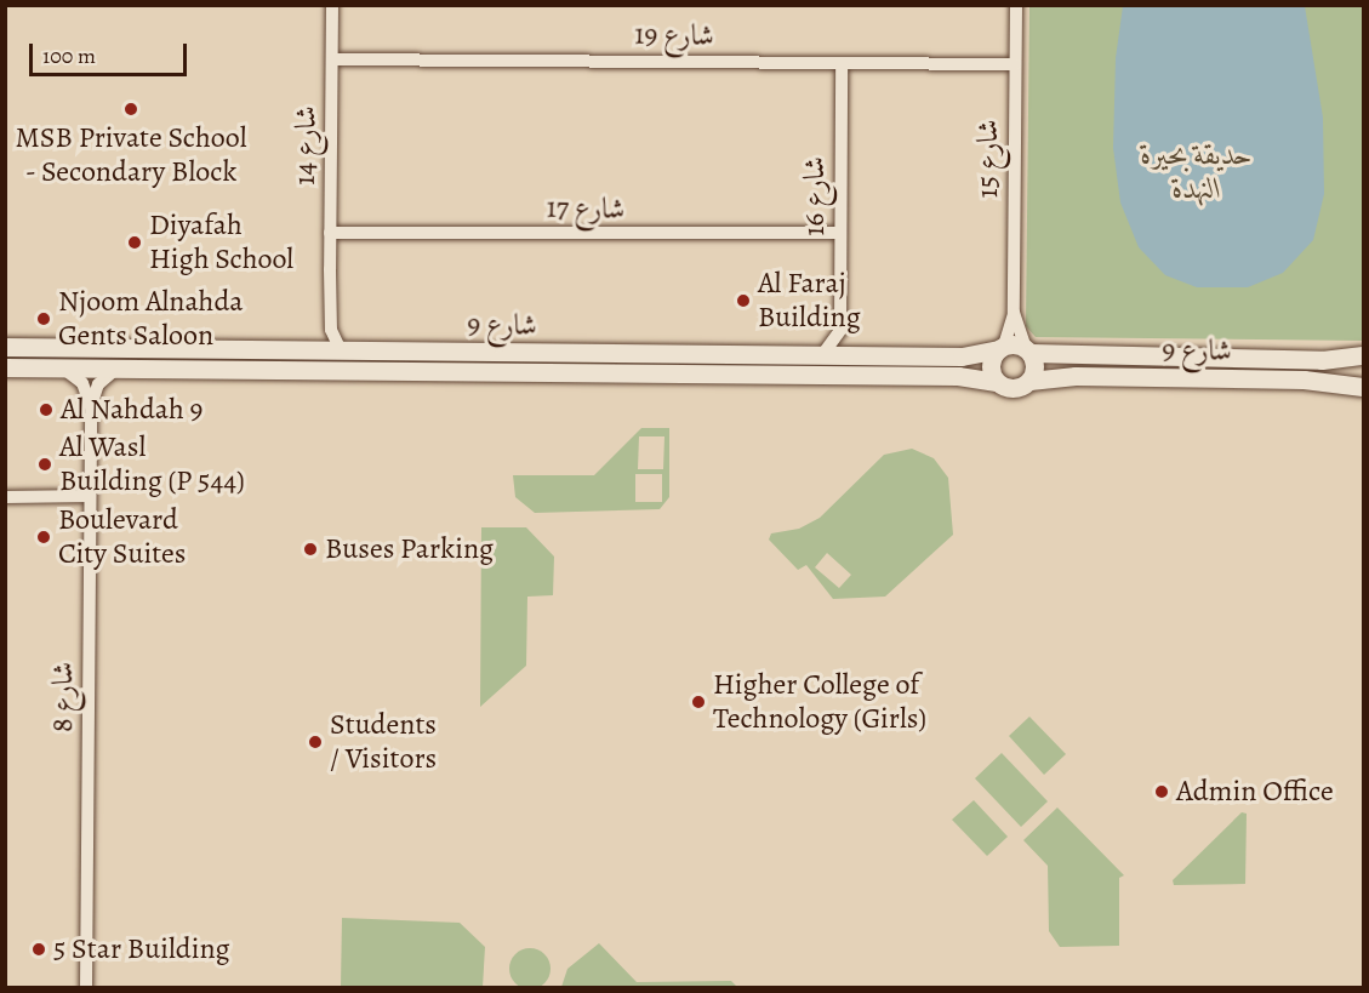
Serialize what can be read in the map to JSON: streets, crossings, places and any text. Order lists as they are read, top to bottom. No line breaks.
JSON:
{"streets":{"street":["شارع 19","شارع 14","شارع 15","شارع 16","شارع 17","شارع 9","شارع 8"]},"crossings":[["شارع 19","شارع 14"],["شارع 19","شارع 15"],["شارع 19","شارع 16"],["شارع 14","شارع 17"],["شارع 14","شارع 9"],["شارع 15","شارع 9"],["شارع 16","شارع 17"],["شارع 9","شارع 8"]],"parks":["حديقة بحيرة النهدة"],"places":["MSB Private School - Secondary Block","Diyafah High School","Al Faraj Building","Njoom Alnahda Gents Saloon","Al Nahdah 9","Al Wasl Building (P 544)","Boulevard City Suites","Buses Parking","Higher College of Technology (Girls)","Students / Visitors","Admin Office","5 Star Building"],"scale_bar":"100 m"}
